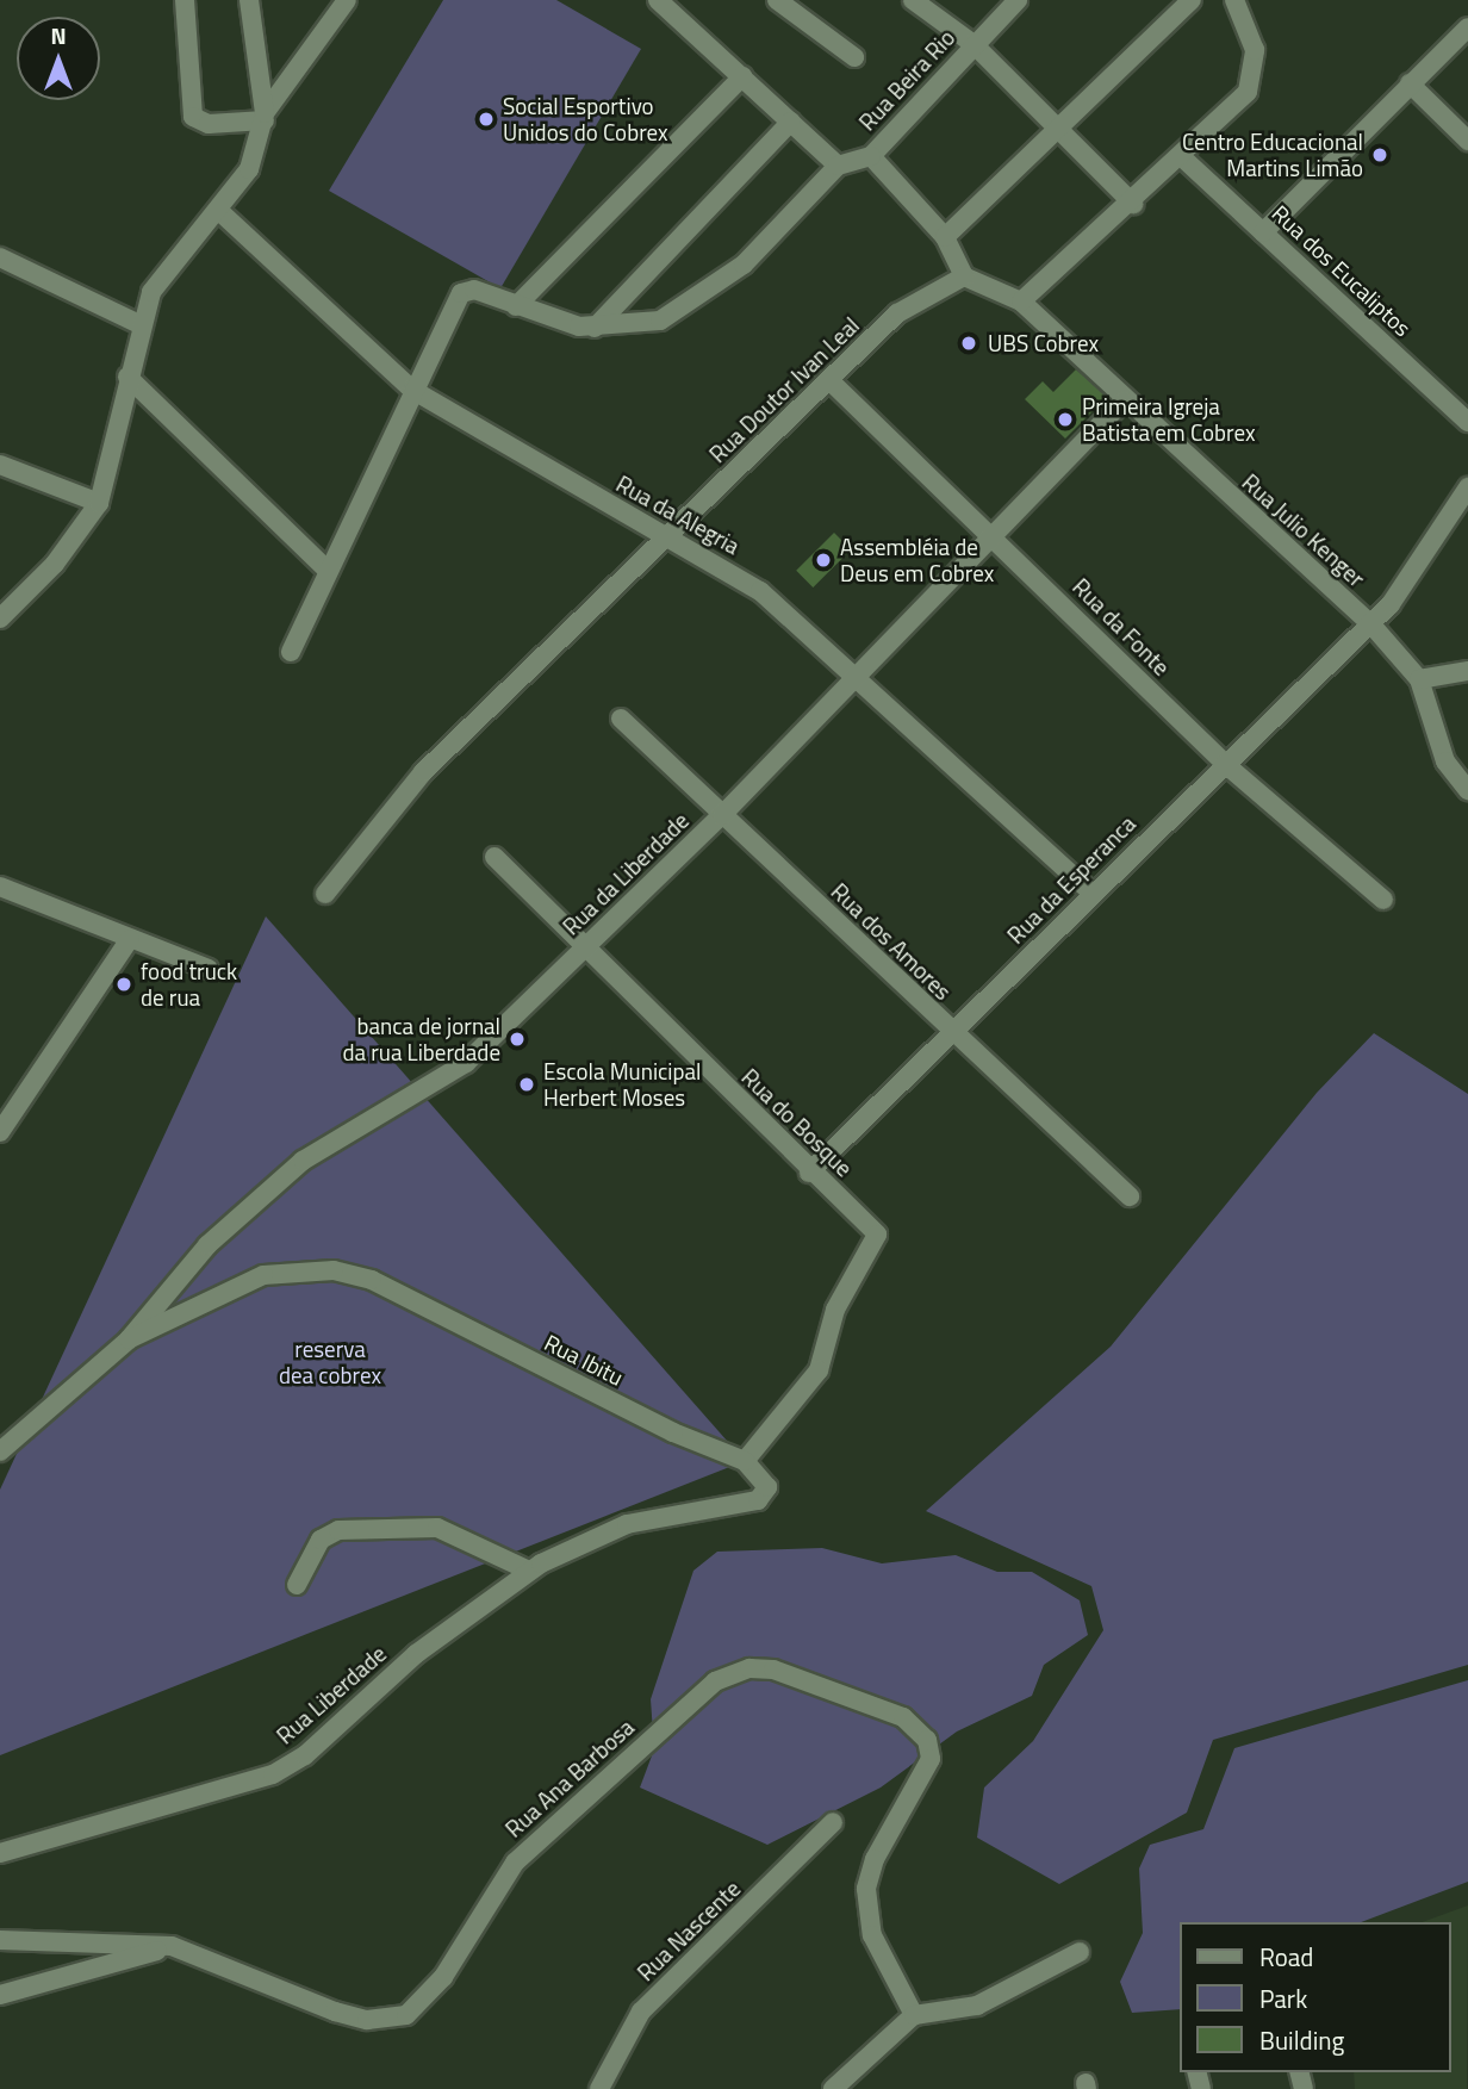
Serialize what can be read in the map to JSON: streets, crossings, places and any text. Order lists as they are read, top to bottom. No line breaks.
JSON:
{"streets":{"street":["Rua Beira Rio","Rua dos Eucaliptos","Rua Doutor Ivan Leal","Rua da Alegria","Rua Julio Kenger","Rua da Fonte","Rua da Liberdade","Rua da Esperanca","Rua dos Amores","Rua do Bosque","Rua Ibitu","Rua Liberdade","Rua Ana Barbosa","Rua Nascente"]},"crossings":[["Rua Beira Rio","Rua Doutor Ivan Leal"],["Rua Doutor Ivan Leal","Rua da Alegria"],["Rua Doutor Ivan Leal","Rua da Fonte"],["Rua da Alegria","Rua da Liberdade"],["Rua da Alegria","Rua da Esperanca"],["Rua Julio Kenger","Rua da Liberdade"],["Rua Julio Kenger","Rua da Esperanca"],["Rua da Fonte","Rua da Liberdade"],["Rua da Fonte","Rua da Esperanca"],["Rua da Liberdade","Rua dos Amores"],["Rua da Liberdade","Rua do Bosque"],["Rua da Liberdade","Rua Ibitu"],["Rua da Esperanca","Rua dos Amores"],["Rua da Esperanca","Rua do Bosque"],["Rua do Bosque","Rua Ibitu"]],"parks":["reserva dea cobrex"],"places":["Social Esportivo Unidos do Cobrex","Centro Educacional Martins Limão","UBS Cobrex","Primeira Igreja Batista em Cobrex","Assembléia de Deus em Cobrex","food truck de rua","banca de jornal da rua Liberdade","Escola Municipal Herbert Moses"],"legend":["Road","Park","Building"],"north":"top"}
